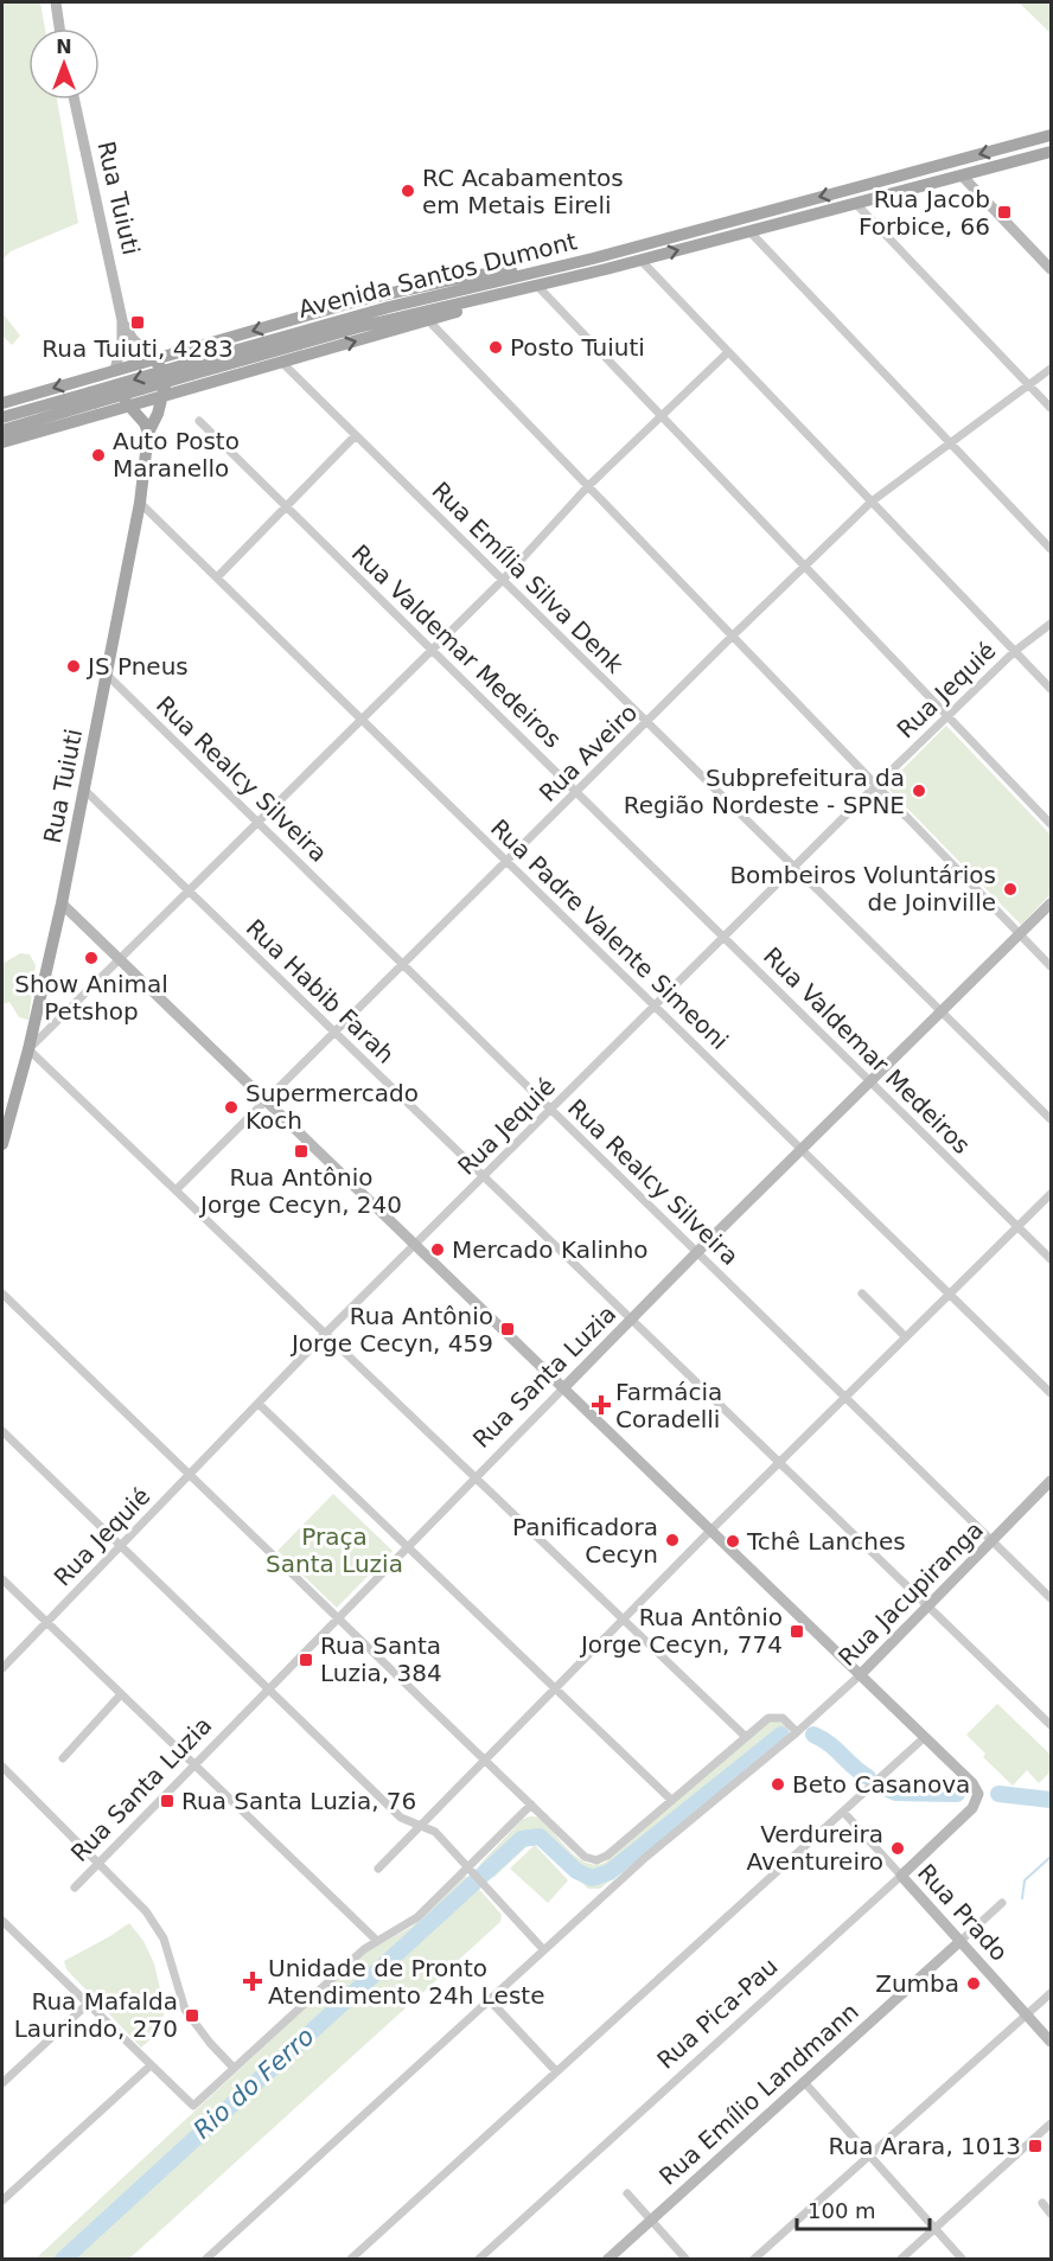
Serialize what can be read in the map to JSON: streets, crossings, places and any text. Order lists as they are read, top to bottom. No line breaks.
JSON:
{"streets":{"main road":["Rua Tuiuti","Avenida Santos Dumont"],"street":["Rua Emília Silva Denk","Rua Valdemar Medeiros","Rua Jequié","Rua Aveiro","Rua Realcy Silveira","Rua Padre Valente Simeoni","Rua Habib Farah","Rua Santa Luzia","Rua Jacupiranga","Rua Prado","Rua Pica-Pau","Rua Emílio Landmann"]},"crossings":[["Rua Tuiuti","Rua Realcy Silveira"],["Rua Tuiuti","Rua Padre Valente Simeoni"],["Rua Tuiuti","Rua Habib Farah"],["Rua Emília Silva Denk","Rua Jequié"],["Rua Emília Silva Denk","Rua Aveiro"],["Rua Emília Silva Denk","Rua Santa Luzia"],["Rua Valdemar Medeiros","Rua Jequié"],["Rua Valdemar Medeiros","Rua Aveiro"],["Rua Valdemar Medeiros","Rua Santa Luzia"],["Rua Jequié","Rua Realcy Silveira"],["Rua Jequié","Rua Padre Valente Simeoni"],["Rua Jequié","Rua Habib Farah"],["Rua Aveiro","Rua Realcy Silveira"],["Rua Aveiro","Rua Padre Valente Simeoni"],["Rua Aveiro","Rua Habib Farah"],["Rua Realcy Silveira","Rua Santa Luzia"],["Rua Realcy Silveira","Rua Jacupiranga"],["Rua Padre Valente Simeoni","Rua Santa Luzia"],["Rua Habib Farah","Rua Santa Luzia"],["Rua Habib Farah","Rua Jacupiranga"],["Rua Prado","Rua Pica-Pau"],["Rua Prado","Rua Emílio Landmann"]],"water":["Rio do Ferro"],"parks":["Praça Santa Luzia"],"places":{"other":["RC Acabamentos em Metais Eireli","Posto Tuiuti","Auto Posto Maranello","JS Pneus","Subprefeitura da Região Nordeste - SPNE","Bombeiros Voluntários de Joinville","Show Animal Petshop","Supermercado Koch","Mercado Kalinho","Panificadora Cecyn","Tchê Lanches","Beto Casanova","Verdureira Aventureiro","Zumba"],"transit":["Rua Jacob Forbice, 66","Rua Tuiuti, 4283","Rua Antônio Jorge Cecyn, 240","Rua Antônio Jorge Cecyn, 459","Rua Antônio Jorge Cecyn, 774","Rua Santa Luzia, 384","Rua Santa Luzia, 76","Rua Mafalda Laurindo, 270","Rua Arara, 1013"],"health":["Farmácia Coradelli","Unidade de Pronto Atendimento 24h Leste"]},"scale_bar":"100 m","north":"top"}
